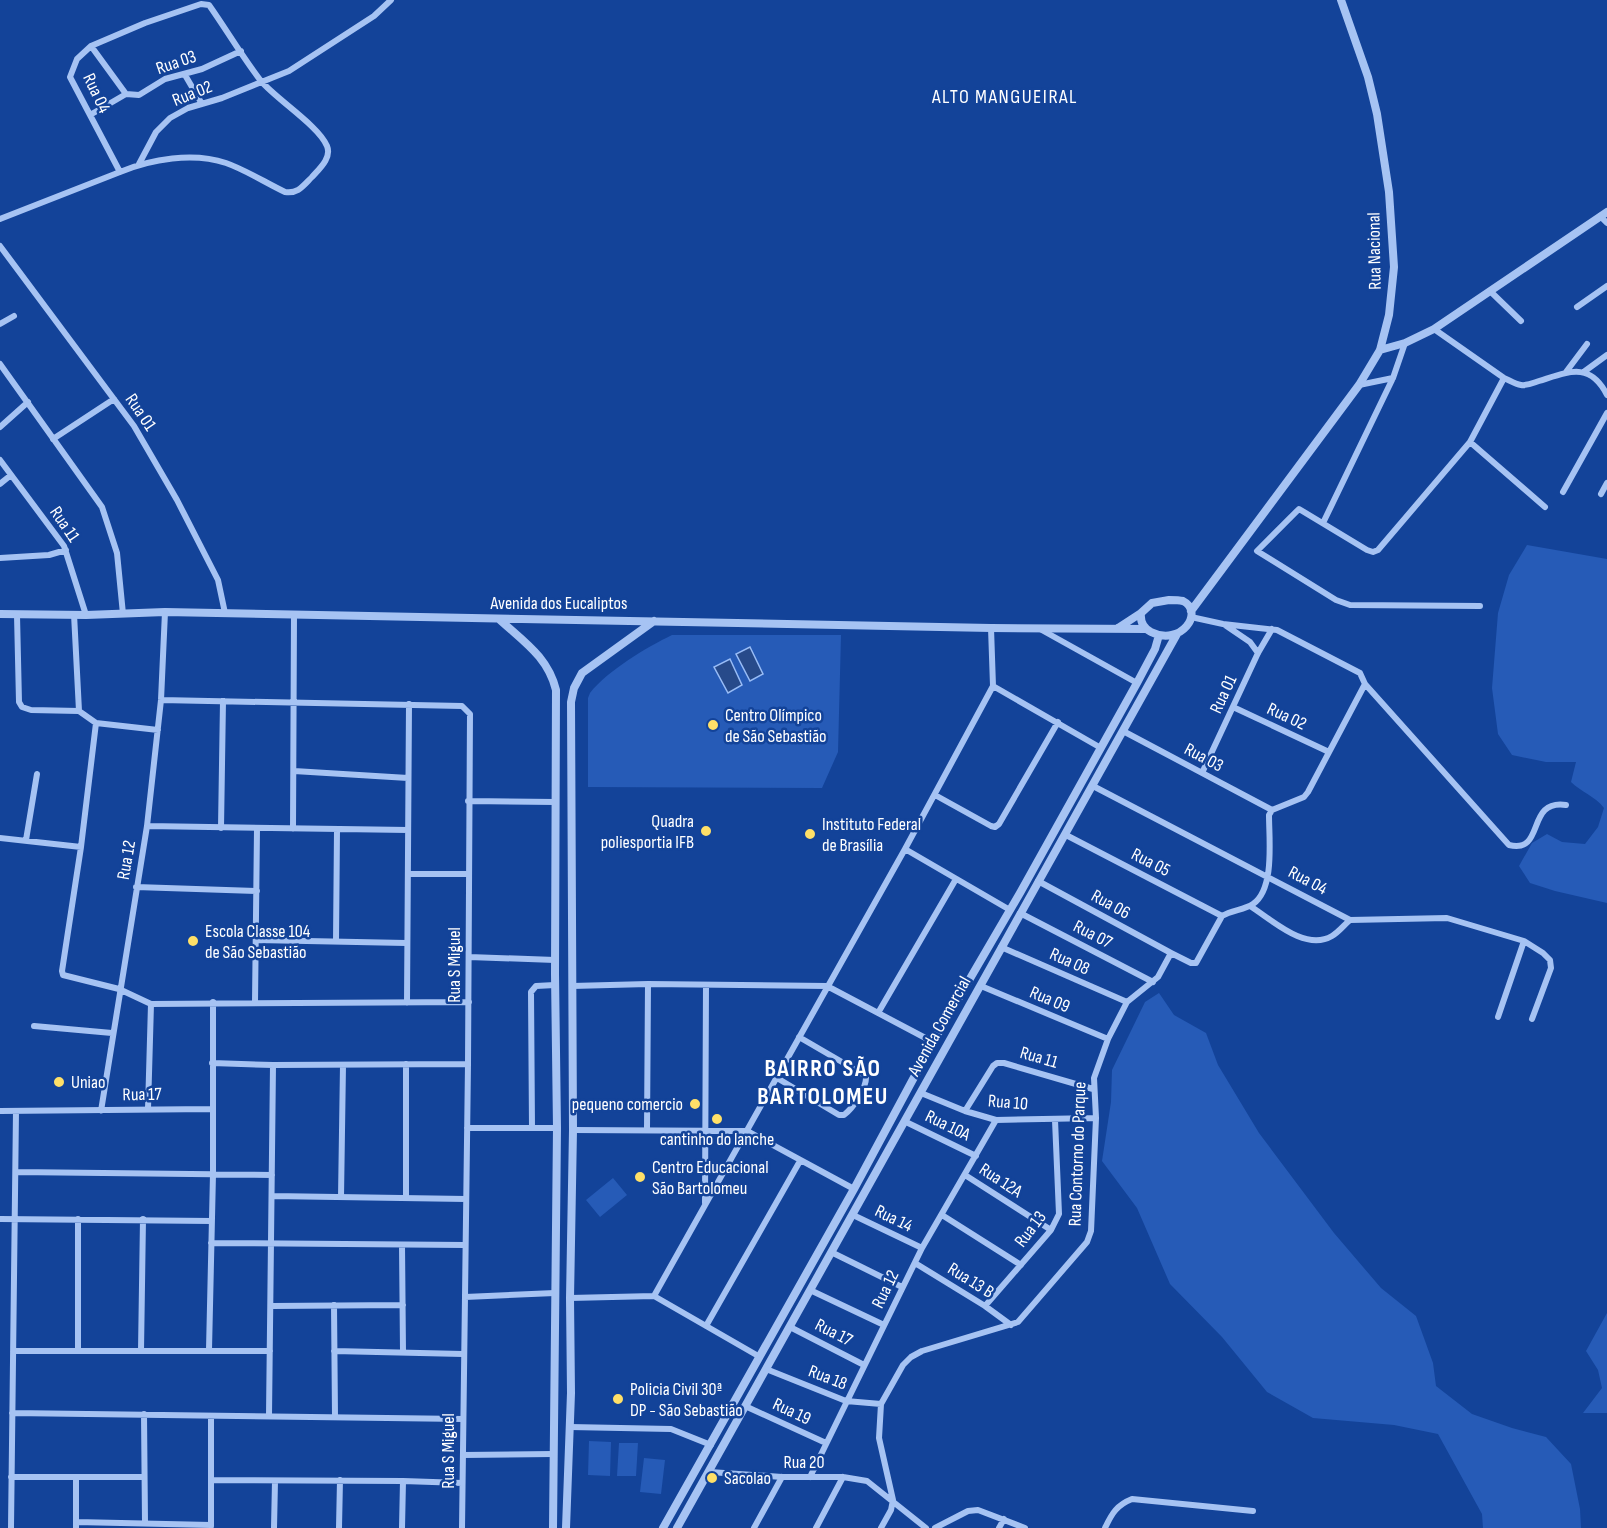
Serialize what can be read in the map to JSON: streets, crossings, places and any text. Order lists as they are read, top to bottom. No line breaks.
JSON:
{"streets":{"street":["Rua 03","Rua 04","Rua 02","Rua Nacional","Rua 01","Rua 11","Avenida dos Eucaliptos","Rua 12","Rua 05","Rua 06","Rua 07","Rua 08","Rua S Miguel","Rua 09","Avenida Comercial","Rua 17","Rua 10","Rua 10A","Rua Contorno do Parque","Rua 12A","Rua 14","Rua 13","Rua 13 B","Rua 18","Rua 19","Rua 20"]},"crossings":[["Rua 03","Rua 04"],["Rua 03","Rua 01"],["Rua 03","Avenida Comercial"],["Rua 04","Avenida Comercial"],["Rua 02","Rua 01"],["Rua Nacional","Avenida dos Eucaliptos"],["Rua Nacional","Avenida Comercial"],["Rua 01","Avenida dos Eucaliptos"],["Rua 11","Avenida dos Eucaliptos"],["Rua 11","Rua 10"],["Rua 11","Rua Contorno do Parque"],["Avenida dos Eucaliptos","Rua 12"],["Avenida dos Eucaliptos","Avenida Comercial"],["Rua 12","Rua S Miguel"],["Rua 12","Rua 17"],["Rua 12","Rua 10"],["Rua 12","Rua 10A"],["Rua 12","Rua 12A"],["Rua 12","Rua 14"],["Rua 12","Rua 13 B"],["Rua 12","Rua 18"],["Rua 12","Rua 19"],["Rua 12","Rua 20"],["Rua 05","Avenida Comercial"],["Rua 06","Avenida Comercial"],["Rua 06","Rua Contorno do Parque"],["Rua 07","Avenida Comercial"],["Rua 07","Rua Contorno do Parque"],["Rua 08","Avenida Comercial"],["Rua 08","Rua Contorno do Parque"],["Rua 09","Avenida Comercial"],["Rua 09","Rua Contorno do Parque"],["Avenida Comercial","Rua 17"],["Avenida Comercial","Rua 10"],["Avenida Comercial","Rua 10A"],["Avenida Comercial","Rua 14"],["Avenida Comercial","Rua 18"],["Avenida Comercial","Rua 19"],["Avenida Comercial","Rua 20"],["Rua 10","Rua Contorno do Parque"],["Rua 10","Rua 13"],["Rua Contorno do Parque","Rua 13 B"],["Rua Contorno do Parque","Rua 18"],["Rua Contorno do Parque","Rua 20"],["Rua 12A","Rua 13"],["Rua 13","Rua 13 B"]],"districts":["ALTO MANGUEIRAL","BAIRRO SÃO BARTOLOMEU"],"places":["Centro Olímpico de São Sebastião","Quadra poliesportia IFB","Instituto Federal de Brasília","Escola Classe 104 de São Sebastião","Uniao","pequeno comercio","cantinho do lanche","Centro Educacional São Bartolomeu","Policia Civil 30ª DP - São Sebastião","Sacolao"]}
